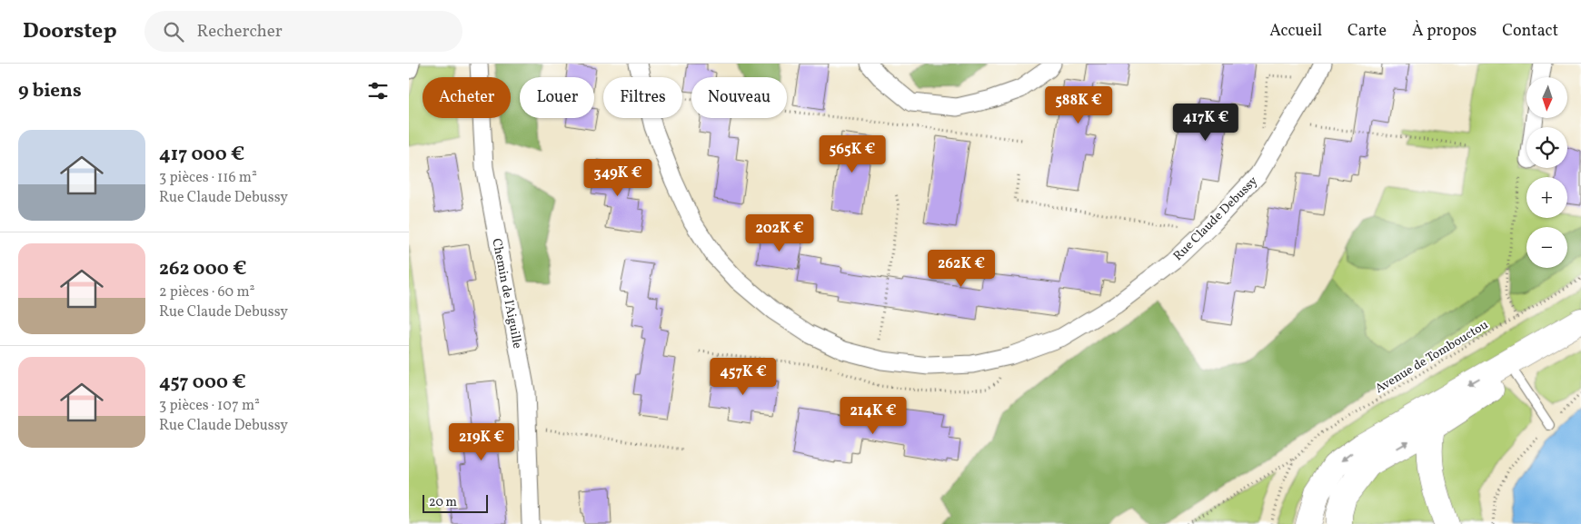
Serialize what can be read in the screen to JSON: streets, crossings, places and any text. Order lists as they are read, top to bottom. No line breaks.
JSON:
{"streets":{"street":["Rue Claude Debussy","Chemin de l'Aiguille"],"path":["Avenue de Tombouctou"]},"scale_bar":"20 m","north":"bottom","page":{"header":"Doorstep","search":"Rechercher","nav":["Accueil","Carte","À propos","Contact"],"heading":"9 biens","map_buttons":["+","−"],"chip":["Acheter","Louer","Filtres","Nouveau"],"price":["588K €","417K €","565K €","349K €","202K €","262K €","457K €","214K €","219K €"],"list":[{"name":"417 000 €","note":"3 pièces · 116 m² · Rue Claude Debussy"},{"name":"262 000 €","note":"2 pièces · 60 m² · Rue Claude Debussy"},{"name":"457 000 €","note":"3 pièces · 107 m² · Rue Claude Debussy"}],"scale":"20 m"}}
